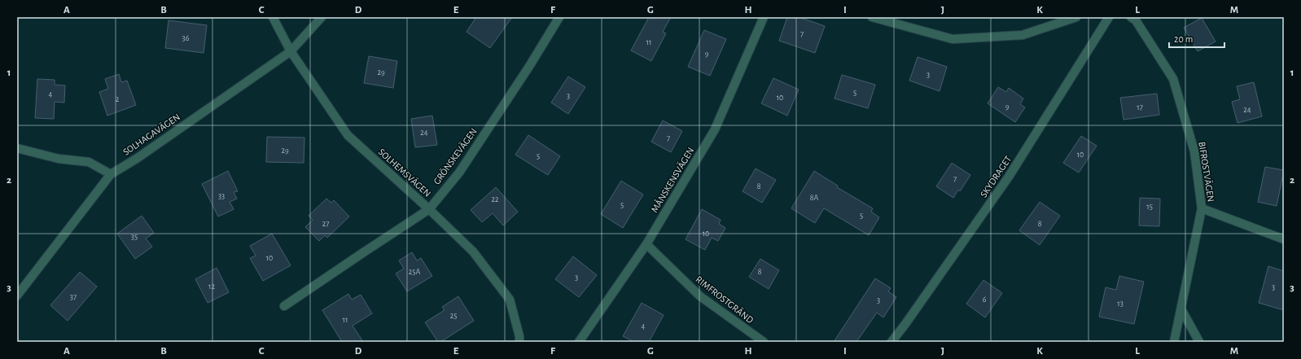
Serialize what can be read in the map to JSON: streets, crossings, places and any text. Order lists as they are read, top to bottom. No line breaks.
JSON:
{"streets":{"street":["SOLHAGAVÄGEN","GRÖNSKEVÄGEN","BIFROSTVÄGEN","SOLHEMSVÄGEN","SKYDRAGET","MÅNSKENSVÄGEN","RIMFROSTGRÄND"]},"crossings":[["SOLHAGAVÄGEN","SOLHEMSVÄGEN"],["GRÖNSKEVÄGEN","SOLHEMSVÄGEN"],["MÅNSKENSVÄGEN","RIMFROSTGRÄND"]],"house_numbers":["7","36","11","9","29","3","5","4","3","10","2","9","17","24","24","7","29","10","5","7","8","33","8A","22","5","15","5","27","8","10","35","10","25A","8","3","12","3","37","6","3","13","25","11","4"],"scale_bar":"20 m","grid":{"columns":["A","B","C","D","E","F","G","H","I","J","K","L","M"],"rows":["1","2","3"]}}
